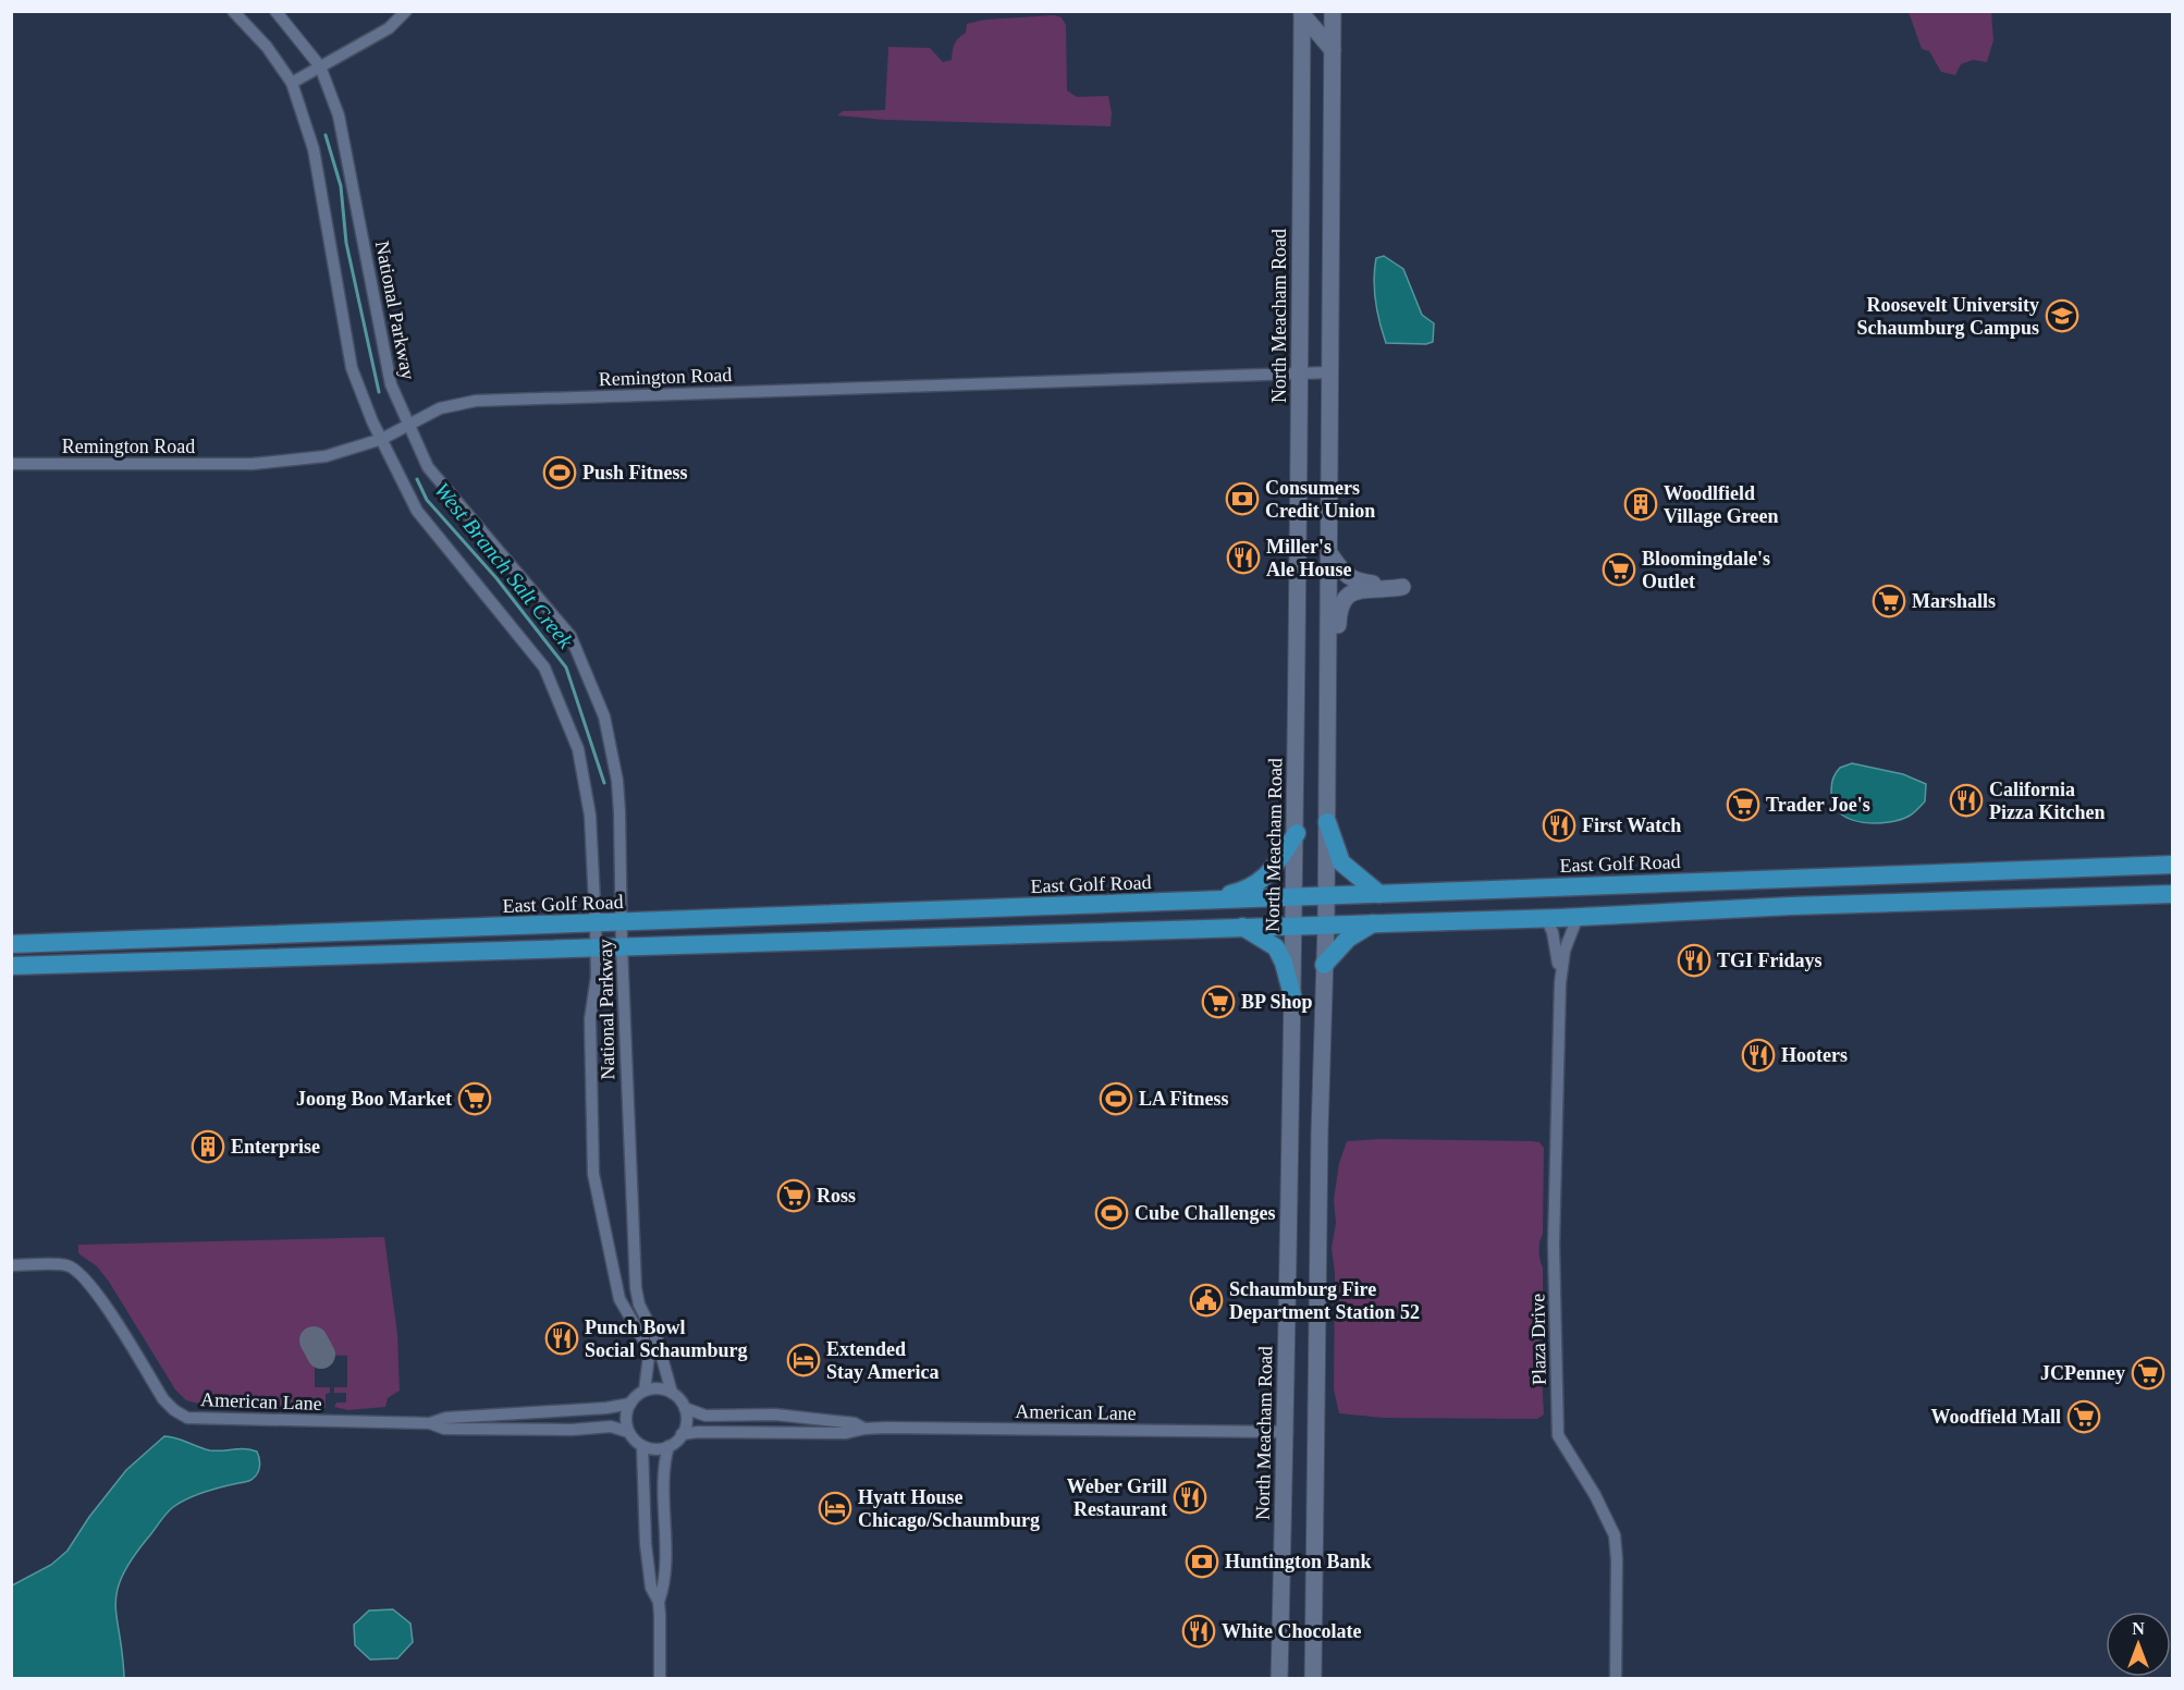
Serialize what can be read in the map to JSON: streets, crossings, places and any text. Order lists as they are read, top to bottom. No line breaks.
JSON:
{"streets":{"main road":["North Meacham Road","East Golf Road"],"street":["National Parkway","Remington Road","Plaza Drive","American Lane"]},"crossings":[["National Parkway","Remington Road"],["National Parkway","East Golf Road"],["National Parkway","American Lane"],["North Meacham Road","Remington Road"],["North Meacham Road","East Golf Road"],["North Meacham Road","American Lane"]],"water":["West Branch Salt Creek"],"places":{"school or university":["Roosevelt University Schaumburg Campus"],"sports":["Push Fitness","LA Fitness","Cube Challenges"],"bank":["Consumers Credit Union","Huntington Bank"],"building":["Woodlfield Village Green","Enterprise"],"restaurant":["Miller's Ale House","California Pizza Kitchen","First Watch","TGI Fridays","Hooters","Punch Bowl Social Schaumburg","Weber Grill Restaurant","White Chocolate"],"supermarket":["Bloomingdale's Outlet","Marshalls","Trader Joe's","BP Shop","Joong Boo Market","Ross","JCPenney","Woodfield Mall"],"public building":["Schaumburg Fire Department Station 52"],"hotel":["Extended Stay America","Hyatt House Chicago/Schaumburg"]},"north":"top"}
